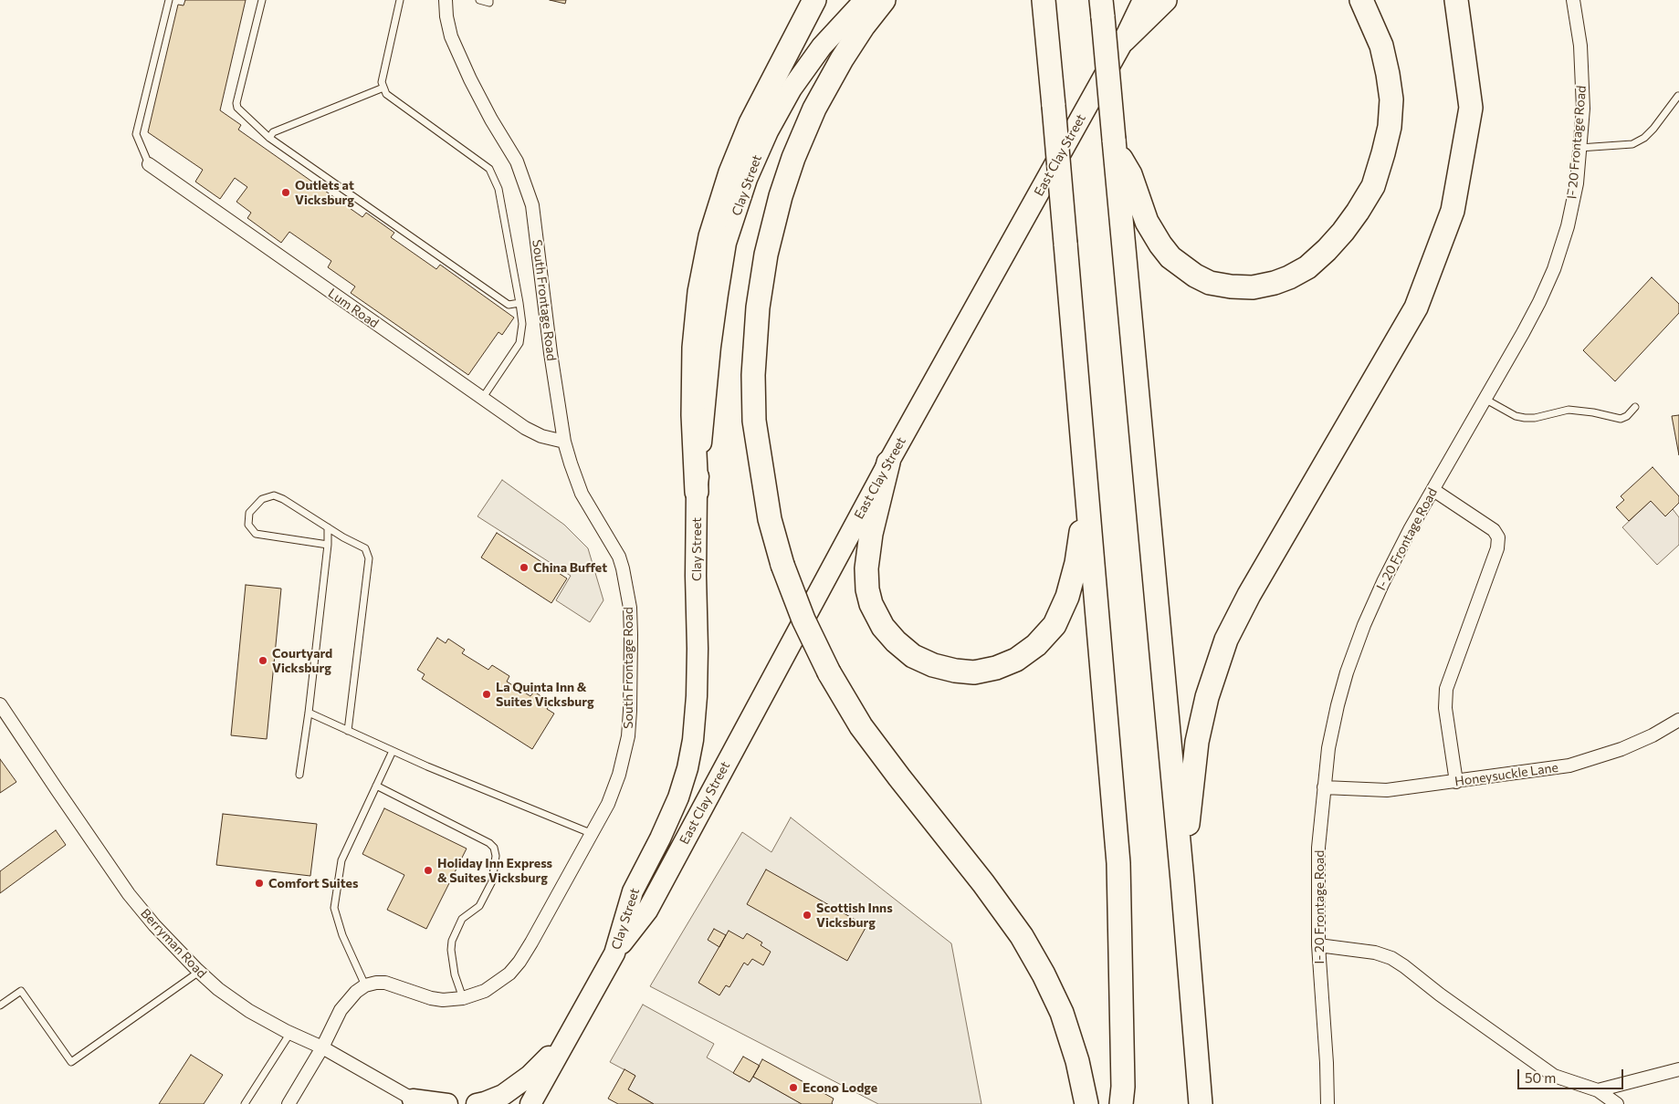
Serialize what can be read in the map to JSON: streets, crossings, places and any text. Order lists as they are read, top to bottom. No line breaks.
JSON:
{"streets":{"main road":["East Clay Street","Clay Street"],"street":["I- 20 Frontage Road","South Frontage Road","Lum Road","Honeysuckle Lane","Berryman Road"]},"crossings":[["I- 20 Frontage Road","Honeysuckle Lane"],["East Clay Street","Clay Street"],["South Frontage Road","Lum Road"]],"places":["Outlets at Vicksburg","China Buffet","Courtyard Vicksburg","La Quinta Inn & Suites Vicksburg","Holiday Inn Express & Suites Vicksburg","Comfort Suites","Scottish Inns Vicksburg","Econo Lodge"],"scale_bar":"50 m"}
